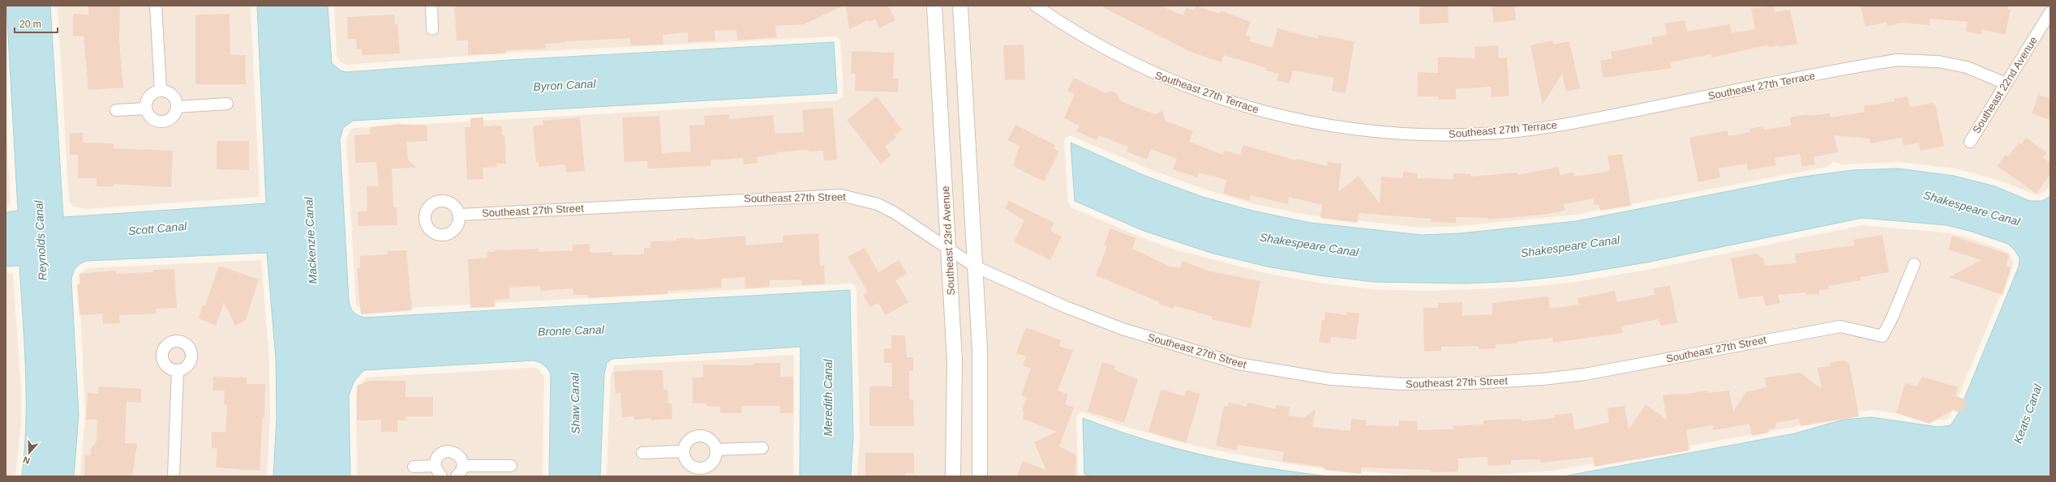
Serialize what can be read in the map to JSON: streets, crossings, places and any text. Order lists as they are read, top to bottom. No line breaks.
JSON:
{"streets":{"street":["Southeast 22nd Avenue","Southeast 27th Terrace","Southeast 27th Street","Southeast 23rd Avenue"]},"crossings":[["Southeast 22nd Avenue","Southeast 27th Terrace"],["Southeast 27th Street","Southeast 23rd Avenue"]],"water":["Byron Canal","Shakespeare Canal","Scott Canal","Reynolds Canal","Mackenzie Canal","Bronte Canal","Meredith Canal","Shaw Canal","Keats Canal"],"scale_bar":"20 m","north":"bottom"}
